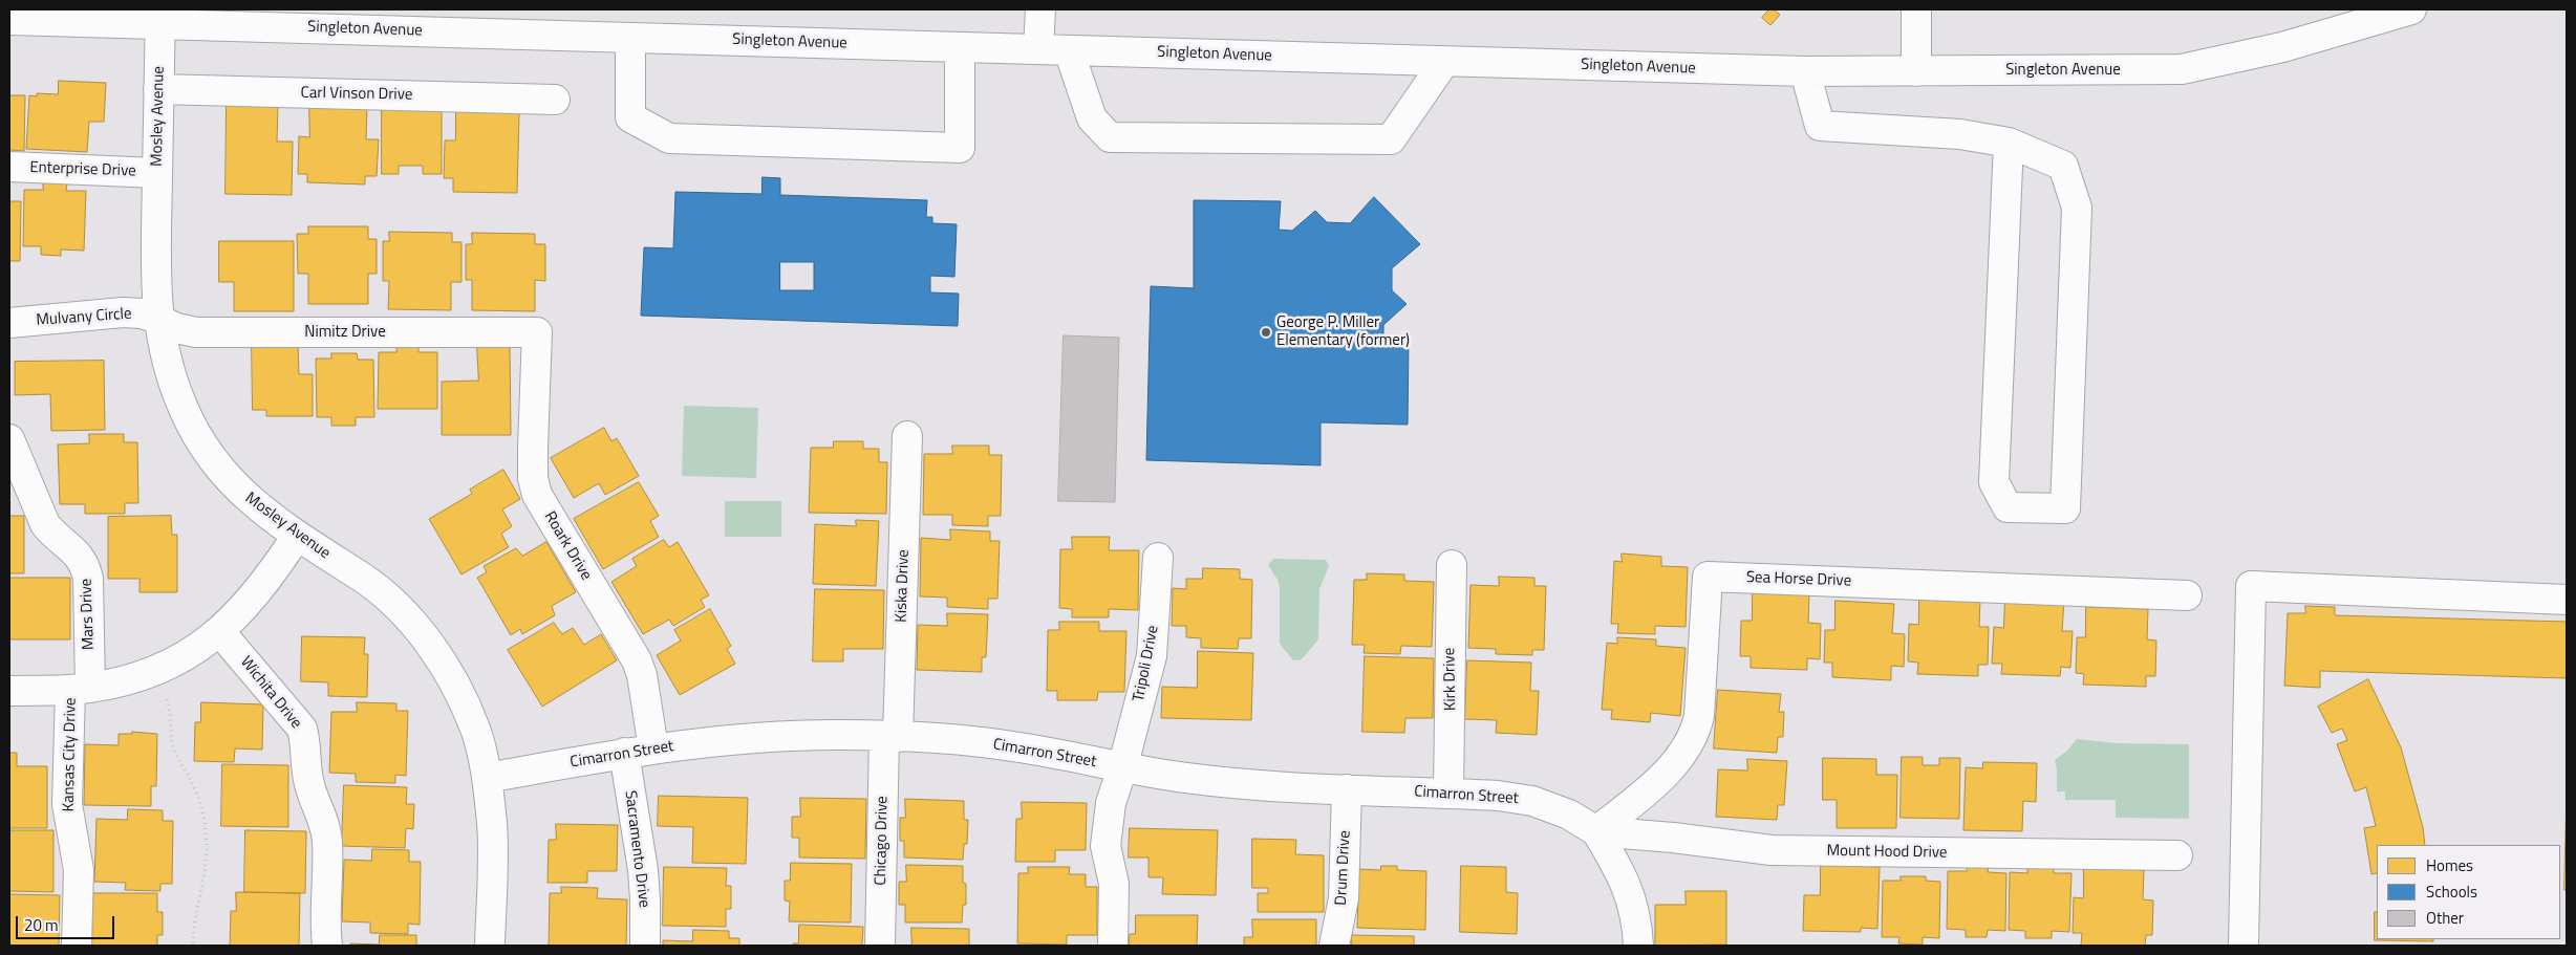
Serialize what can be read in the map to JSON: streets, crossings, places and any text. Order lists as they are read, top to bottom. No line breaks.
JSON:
{"streets":{"street":["Singleton Avenue","Carl Vinson Drive","Mosley Avenue","Enterprise Drive","Mulvany Circle","Nimitz Drive","Roark Drive","Sea Horse Drive","Kiska Drive","Mars Drive","Tripoli Drive","Kirk Drive","Wichita Drive","Cimarron Street","Kansas City Drive","Chicago Drive","Sacramento Drive","Mount Hood Drive","Drum Drive"]},"crossings":[["Singleton Avenue","Mosley Avenue"],["Carl Vinson Drive","Mosley Avenue"],["Mosley Avenue","Enterprise Drive"],["Mosley Avenue","Mulvany Circle"],["Mosley Avenue","Nimitz Drive"],["Mosley Avenue","Cimarron Street"],["Mulvany Circle","Nimitz Drive"],["Nimitz Drive","Roark Drive"],["Roark Drive","Cimarron Street"],["Sea Horse Drive","Cimarron Street"],["Sea Horse Drive","Mount Hood Drive"],["Kiska Drive","Cimarron Street"],["Kiska Drive","Chicago Drive"],["Mars Drive","Kansas City Drive"],["Tripoli Drive","Cimarron Street"],["Kirk Drive","Cimarron Street"],["Cimarron Street","Chicago Drive"],["Cimarron Street","Sacramento Drive"],["Cimarron Street","Mount Hood Drive"],["Cimarron Street","Drum Drive"]],"places":["George P. Miller Elementary (former)"],"legend":["Homes","Schools","Other"],"scale_bar":"20 m"}
